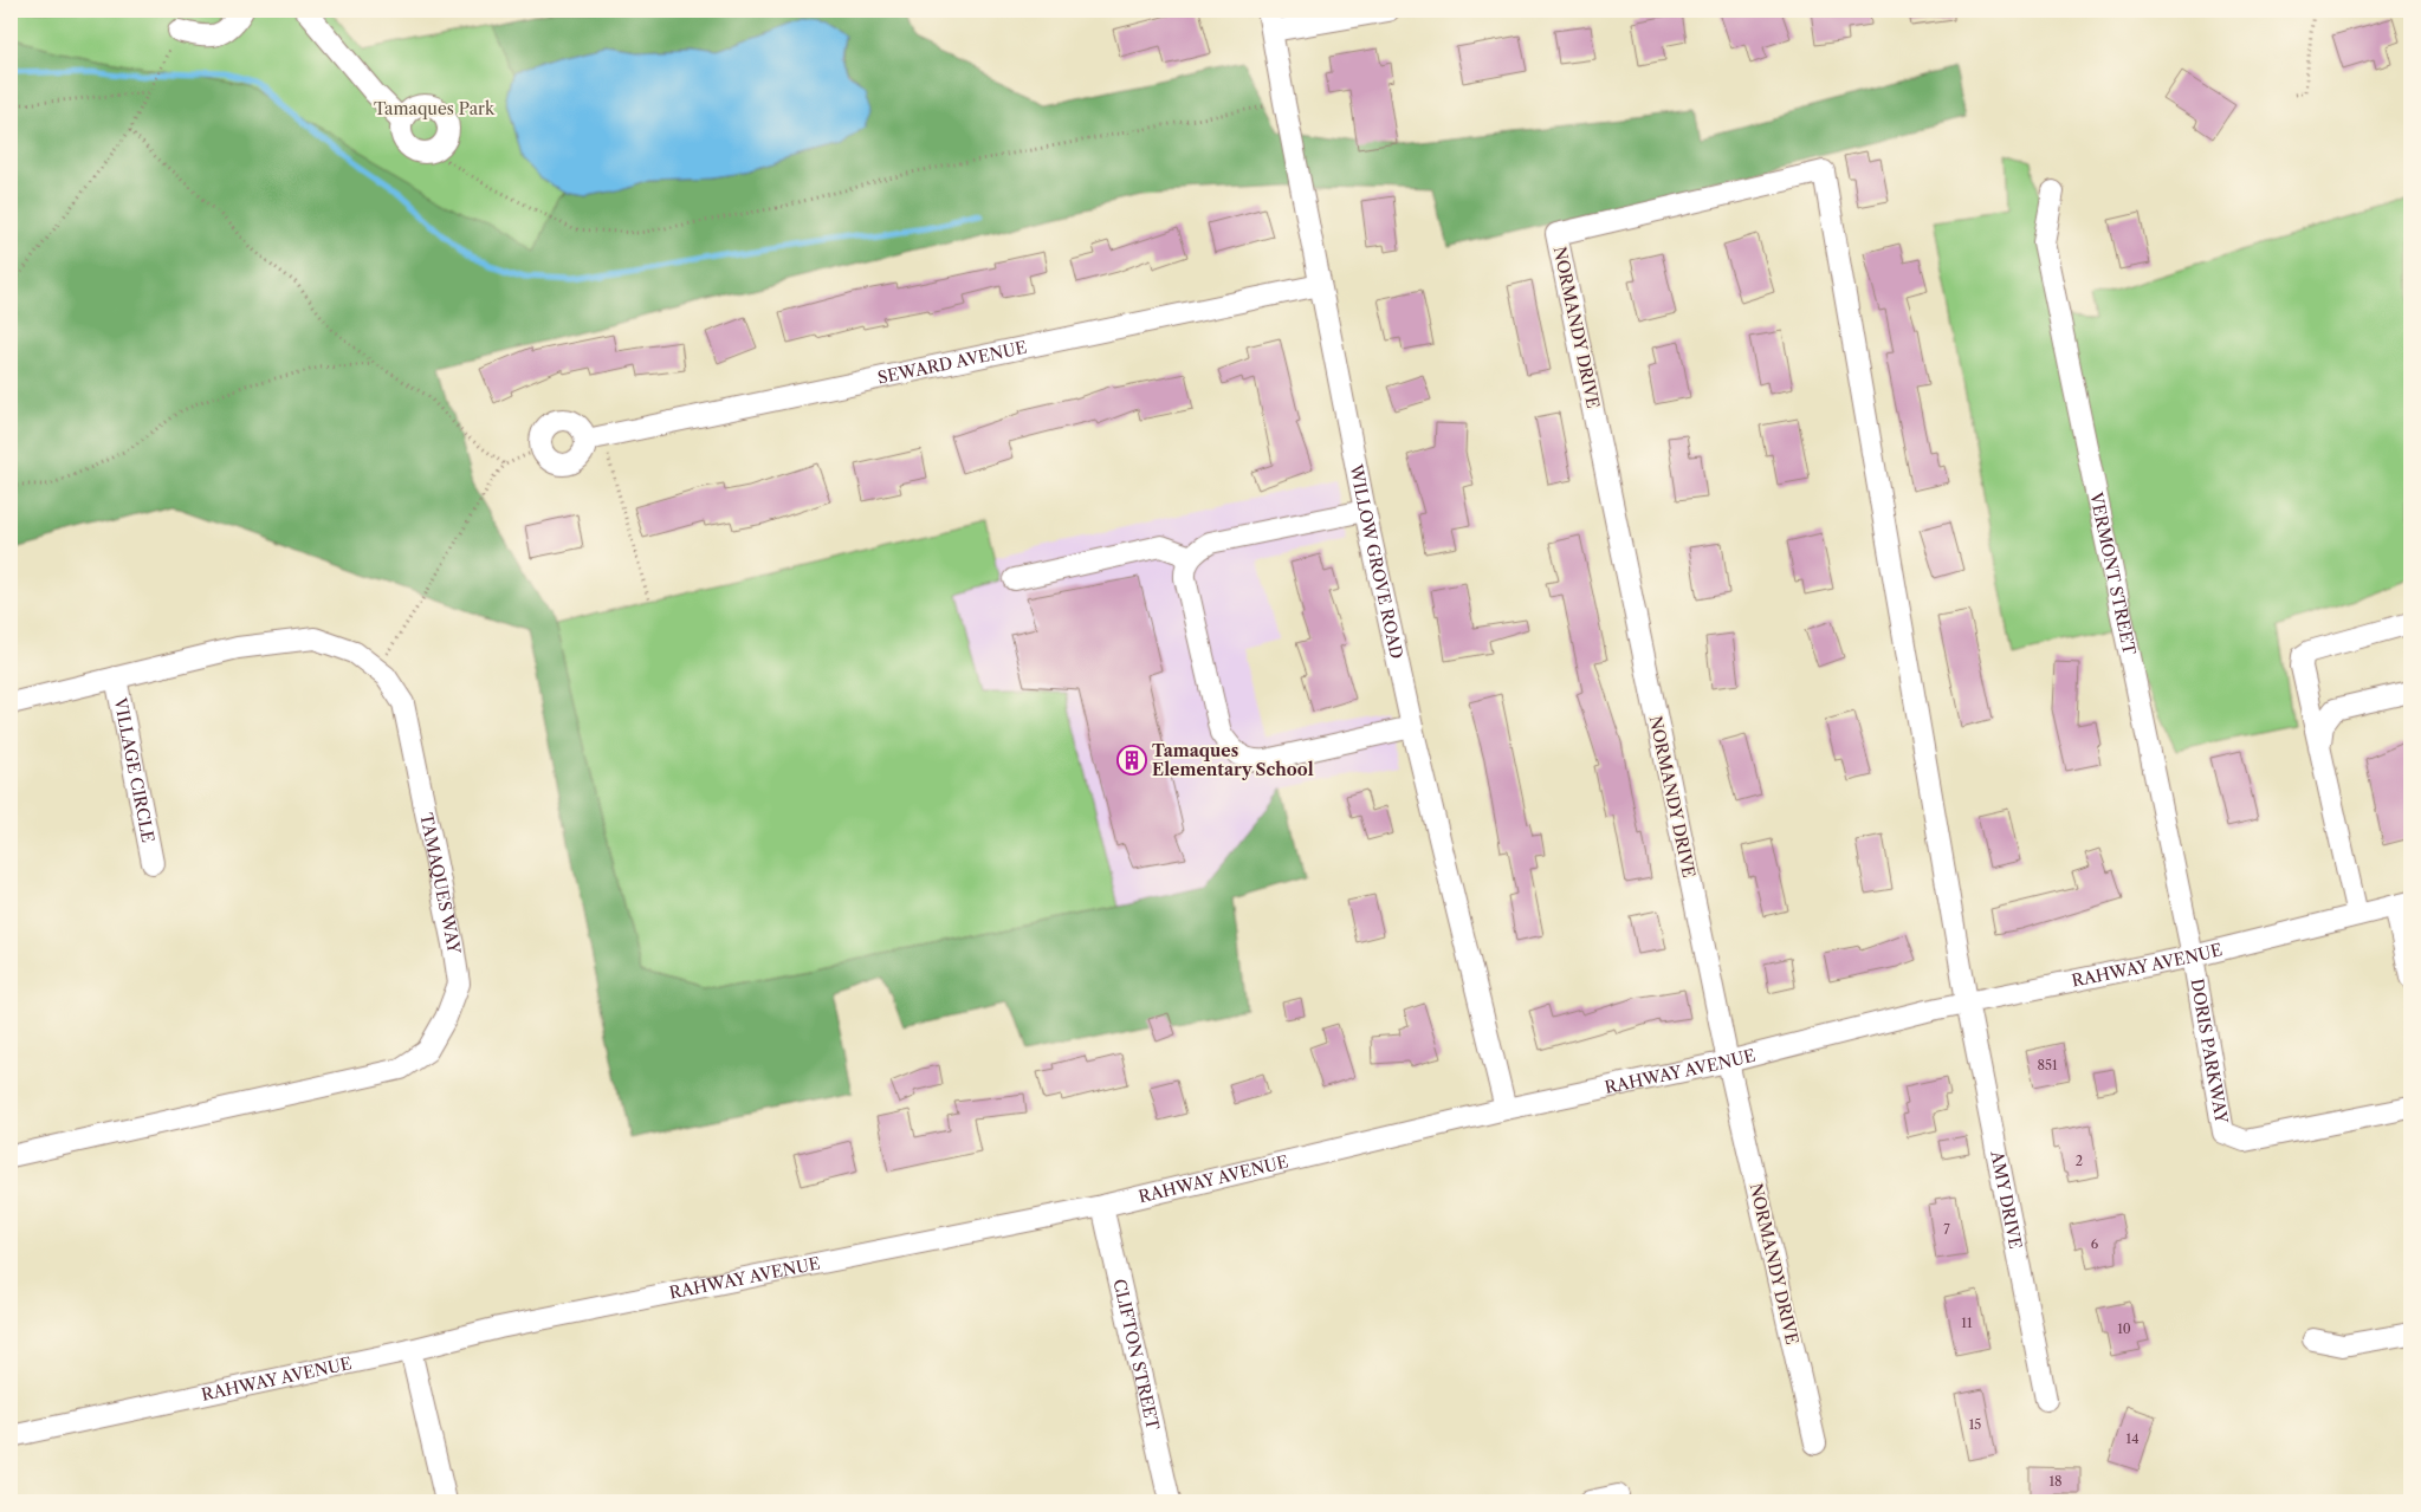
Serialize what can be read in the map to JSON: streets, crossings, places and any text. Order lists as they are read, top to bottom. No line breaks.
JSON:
{"streets":{"street":["NORMANDY DRIVE","SEWARD AVENUE","WILLOW GROVE ROAD","VERMONT STREET","VILLAGE CIRCLE","TAMAQUES WAY","RAHWAY AVENUE","DORIS PARKWAY","AMY DRIVE","CLIFTON STREET"]},"crossings":[["NORMANDY DRIVE","RAHWAY AVENUE"],["NORMANDY DRIVE","AMY DRIVE"],["SEWARD AVENUE","WILLOW GROVE ROAD"],["WILLOW GROVE ROAD","RAHWAY AVENUE"],["VERMONT STREET","RAHWAY AVENUE"],["VERMONT STREET","DORIS PARKWAY"],["VILLAGE CIRCLE","TAMAQUES WAY"],["RAHWAY AVENUE","DORIS PARKWAY"],["RAHWAY AVENUE","AMY DRIVE"],["RAHWAY AVENUE","CLIFTON STREET"]],"parks":["Tamaques Park"],"places":{"building":["Tamaques Elementary School"]},"house_numbers":["851","2","7","6","11","10","15","14","18"]}
